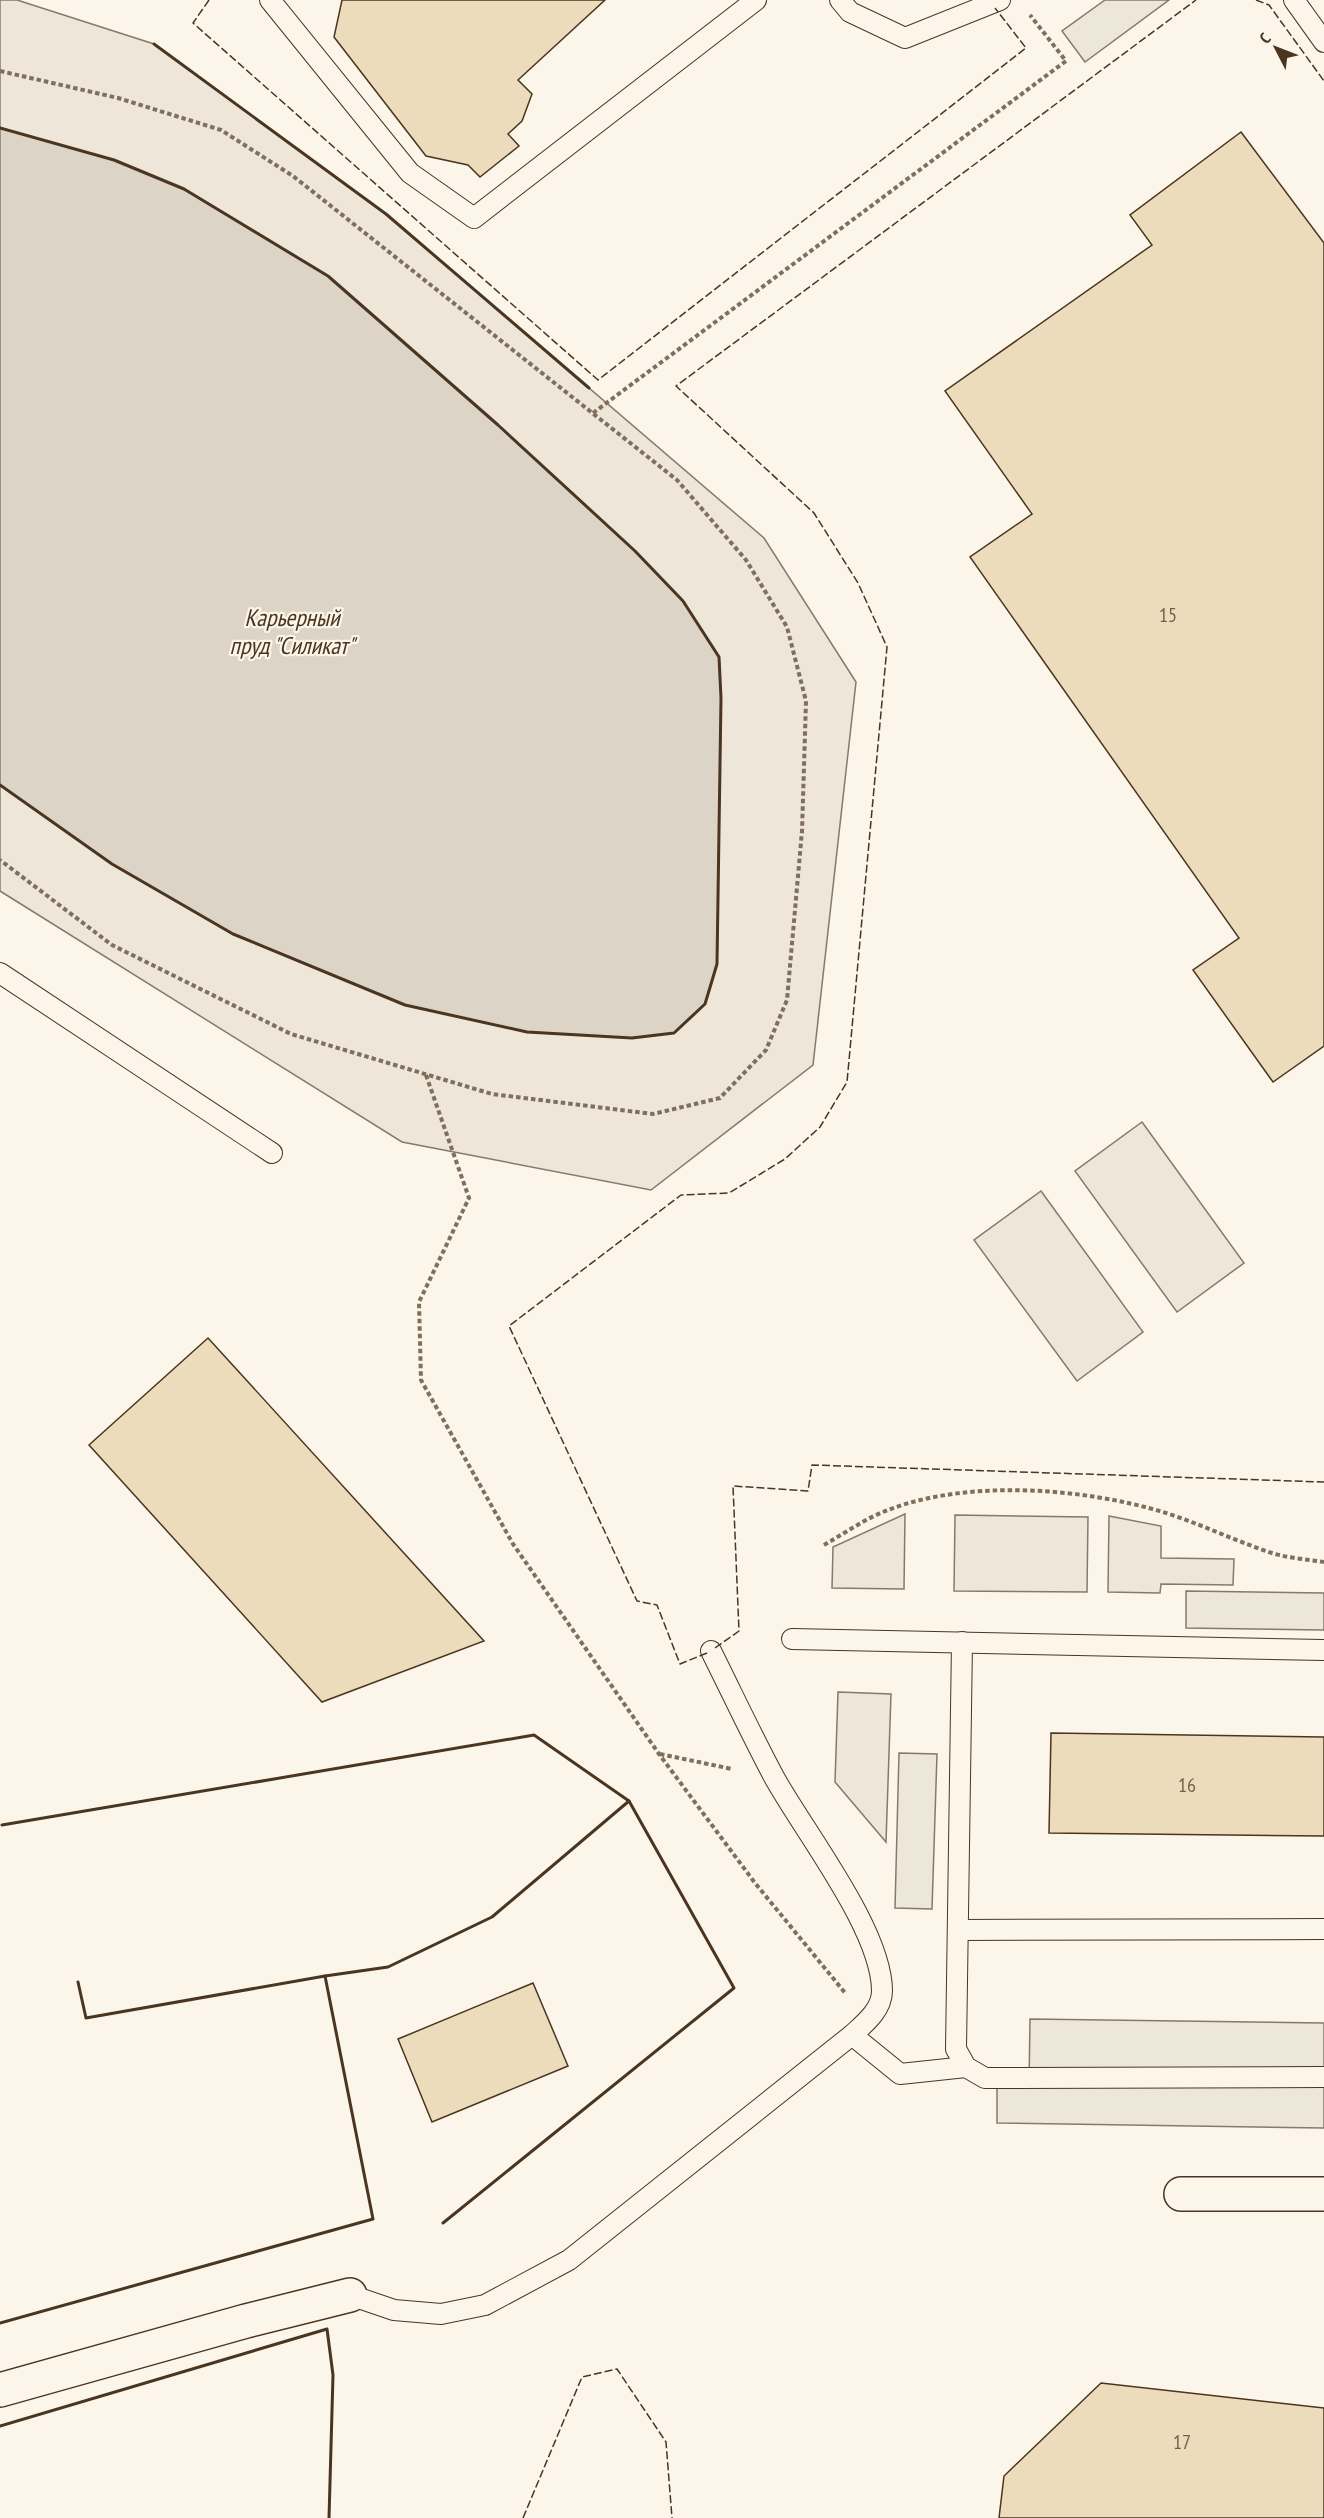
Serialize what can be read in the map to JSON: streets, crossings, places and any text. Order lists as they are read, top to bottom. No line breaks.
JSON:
{"water":["Карьерный пруд \"Силикат\""],"house_numbers":["15","16","17"],"north":"top left"}
